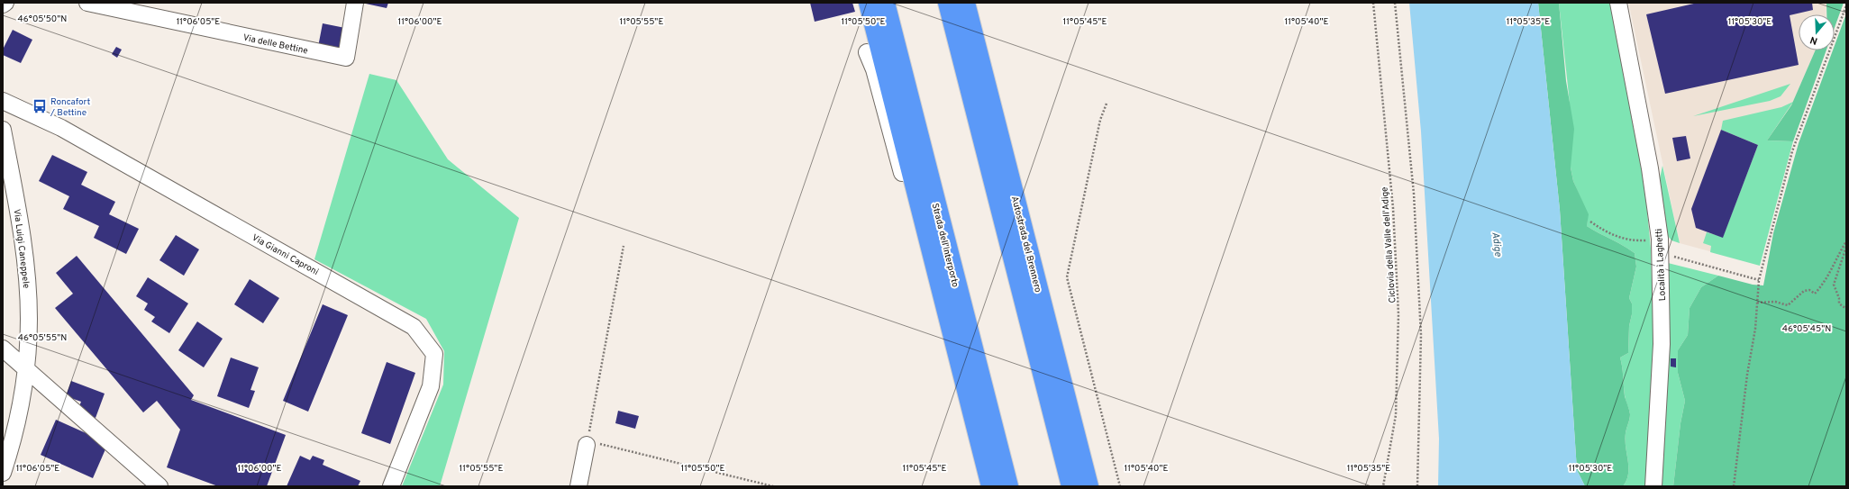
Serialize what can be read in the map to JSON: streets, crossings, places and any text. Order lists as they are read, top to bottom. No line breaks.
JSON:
{"streets":{"highway":["Autostrada del Brennero","Strada dell'Interporto"],"street":["Via delle Bettine","Via Luigi Caneppele","Via Gianni Caproni","Località i Laghetti"],"path":["Ciclovia della Valle dell'Adige"]},"water":["Adige"],"places":{"bus stop":["Roncafort / Bettine"]},"north":"bottom","coordinates":["46°05'50\"N","11°06'05\"E","11°06'00\"E","11°05'55\"E","11°05'50\"E","11°05'45\"E","11°05'40\"E","11°05'35\"E","11°05'30\"E","46°05'45\"N","46°05'55\"N"]}
